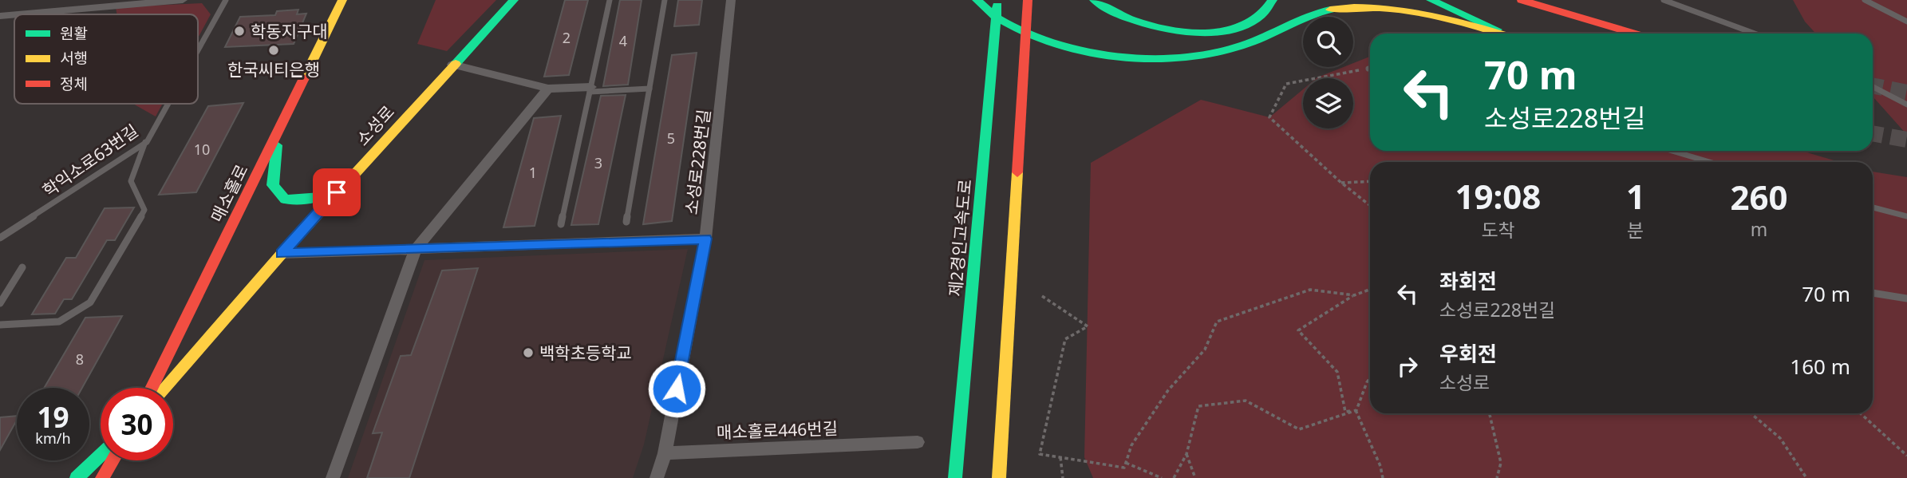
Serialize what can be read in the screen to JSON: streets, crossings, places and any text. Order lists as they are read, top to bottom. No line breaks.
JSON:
{"streets":{"main road":["소성로","매소홀로","제2경인고속도로"],"street":["소성로228번길","매소홀로446번길"],"lane":["학익소로63번길"]},"crossings":[["소성로","소성로228번길"]],"places":["학동지구대","한국씨티은행","백학초등학교"],"house_numbers":["2","4","5","10","3","1","8"],"legend":["원활","서행","정체"],"page":{"turn":["70 m","소성로228번길"],"eta":["19:08","도착","1","분","260","m"],"list":[{"name":"좌회전","note":"소성로228번길","value":"70 m"},{"name":"우회전","note":"소성로","value":"160 m"}],"speed":"19 km/h","limit":"30"}}
